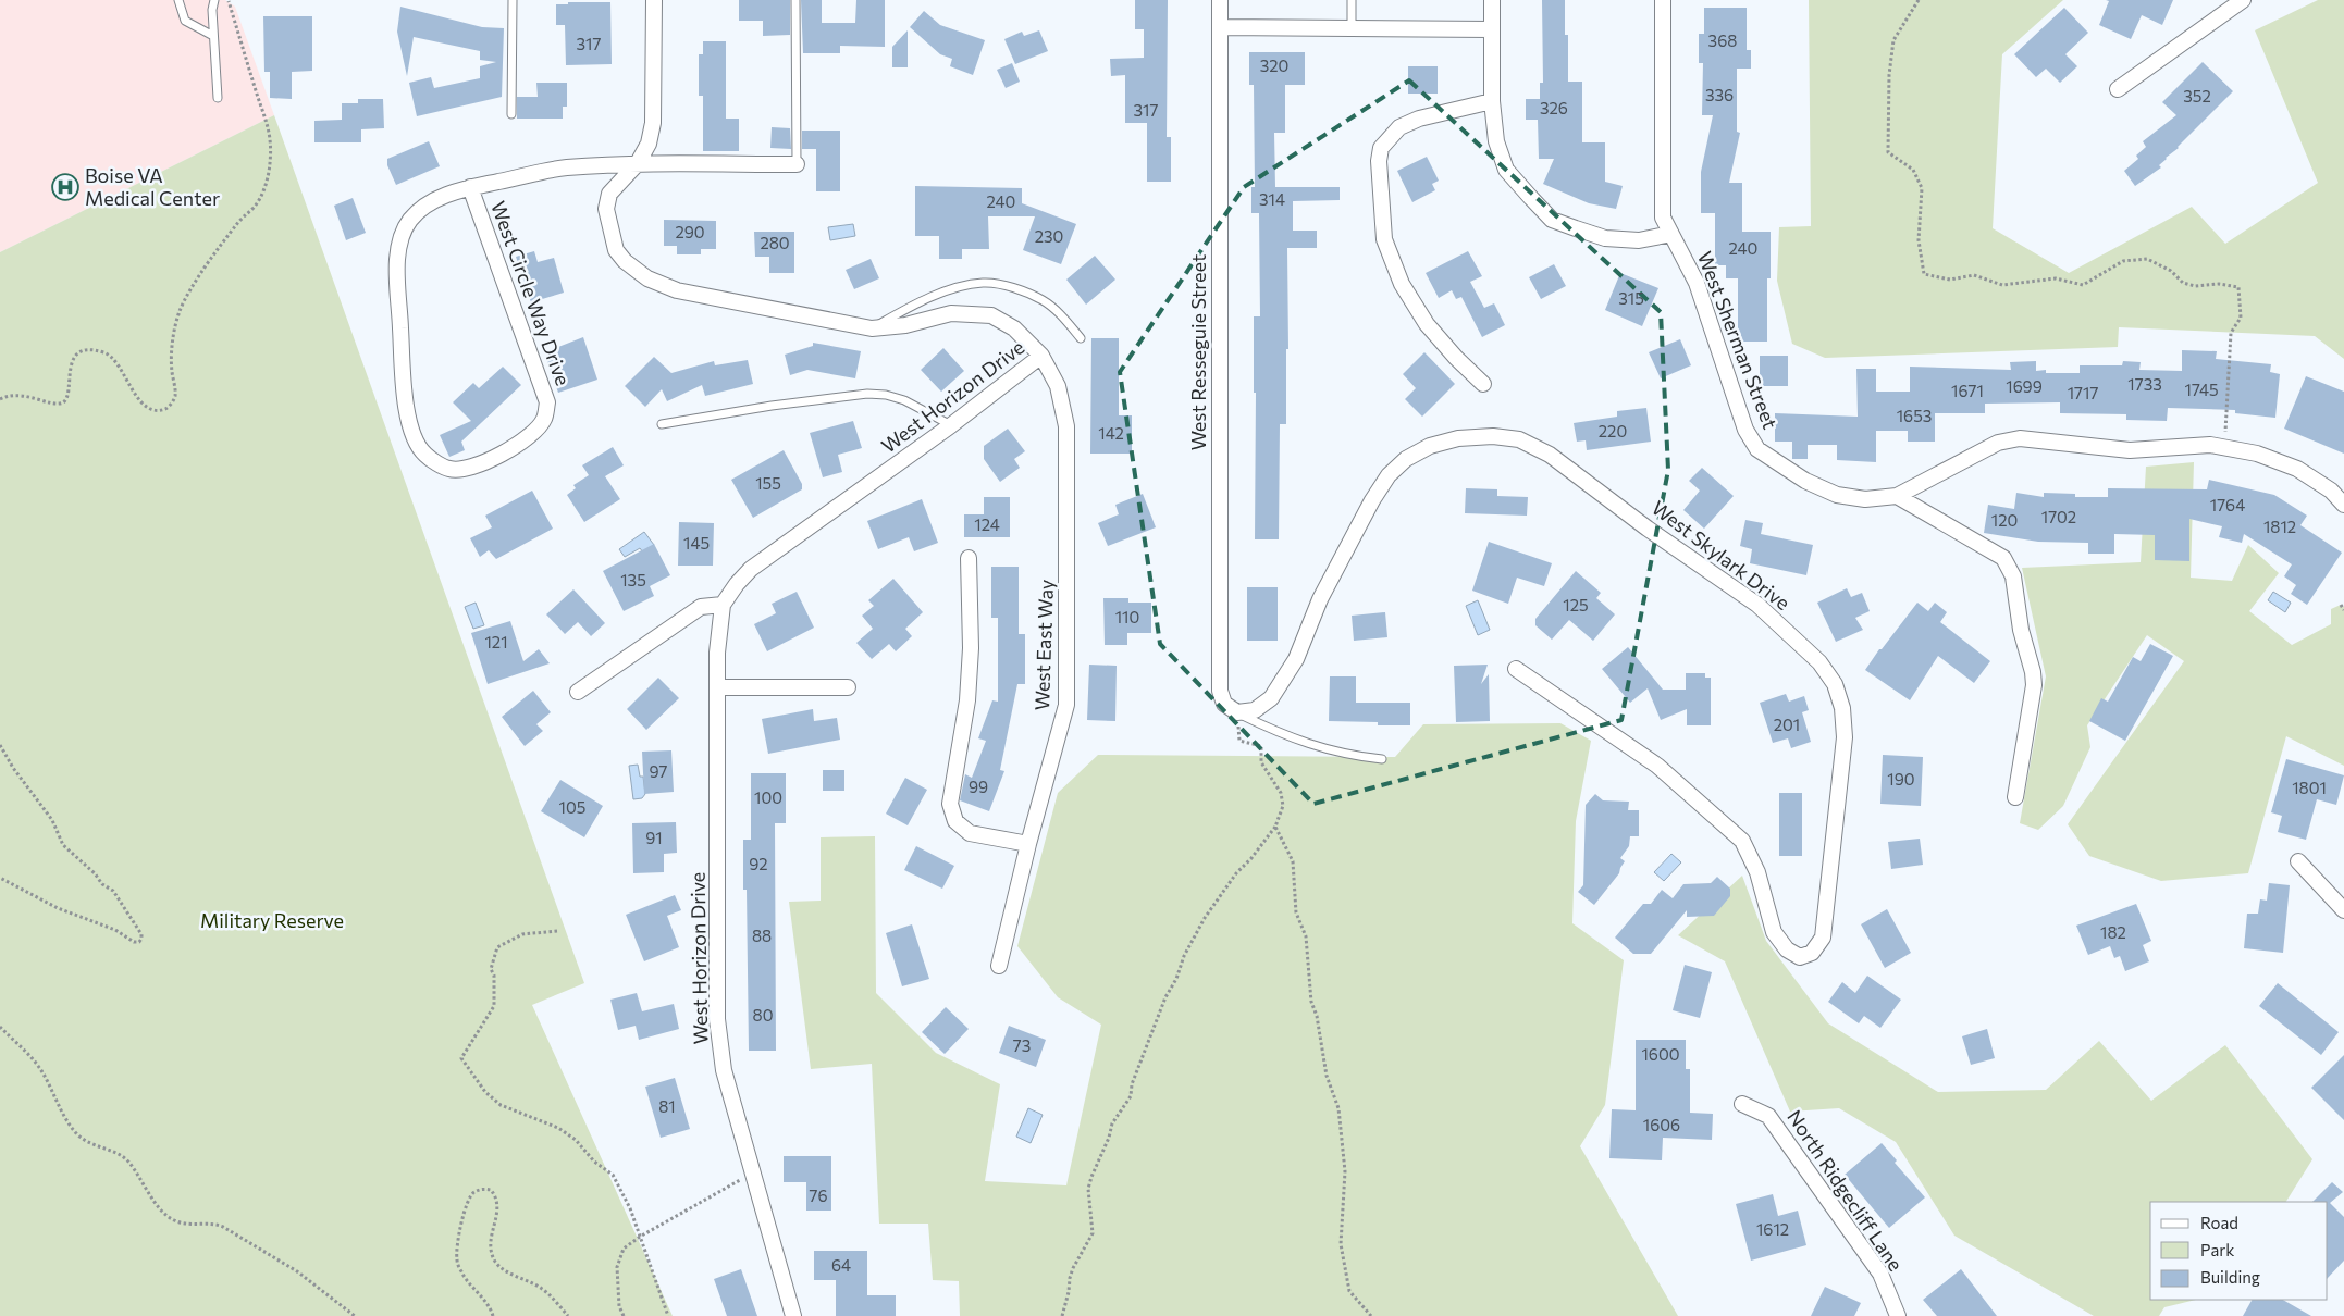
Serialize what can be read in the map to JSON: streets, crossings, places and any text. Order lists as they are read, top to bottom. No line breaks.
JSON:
{"streets":{"street":["West Circle Way Drive","West Sherman Street","West Resseguie Street","West Horizon Drive","West Skylark Drive","West East Way","North Ridgecliff Lane"]},"crossings":[["West Circle Way Drive","West Horizon Drive"],["West Resseguie Street","West Skylark Drive"],["West Horizon Drive","West East Way"]],"parks":["Military Reserve"],"places":{"hospital":["Boise VA Medical Center"]},"house_numbers":["368","317","320","336","352","326","317","314","240","290","230","280","240","315","1733","1699","1745","1671","1717","1653","220","142","155","1764","1702","120","124","1812","145","135","125","110","121","201","97","190","99","1801","100","105","91","92","182","88","80","73","1600","81","1606","76","1612","64"],"legend":["Road","Park","Building"]}
